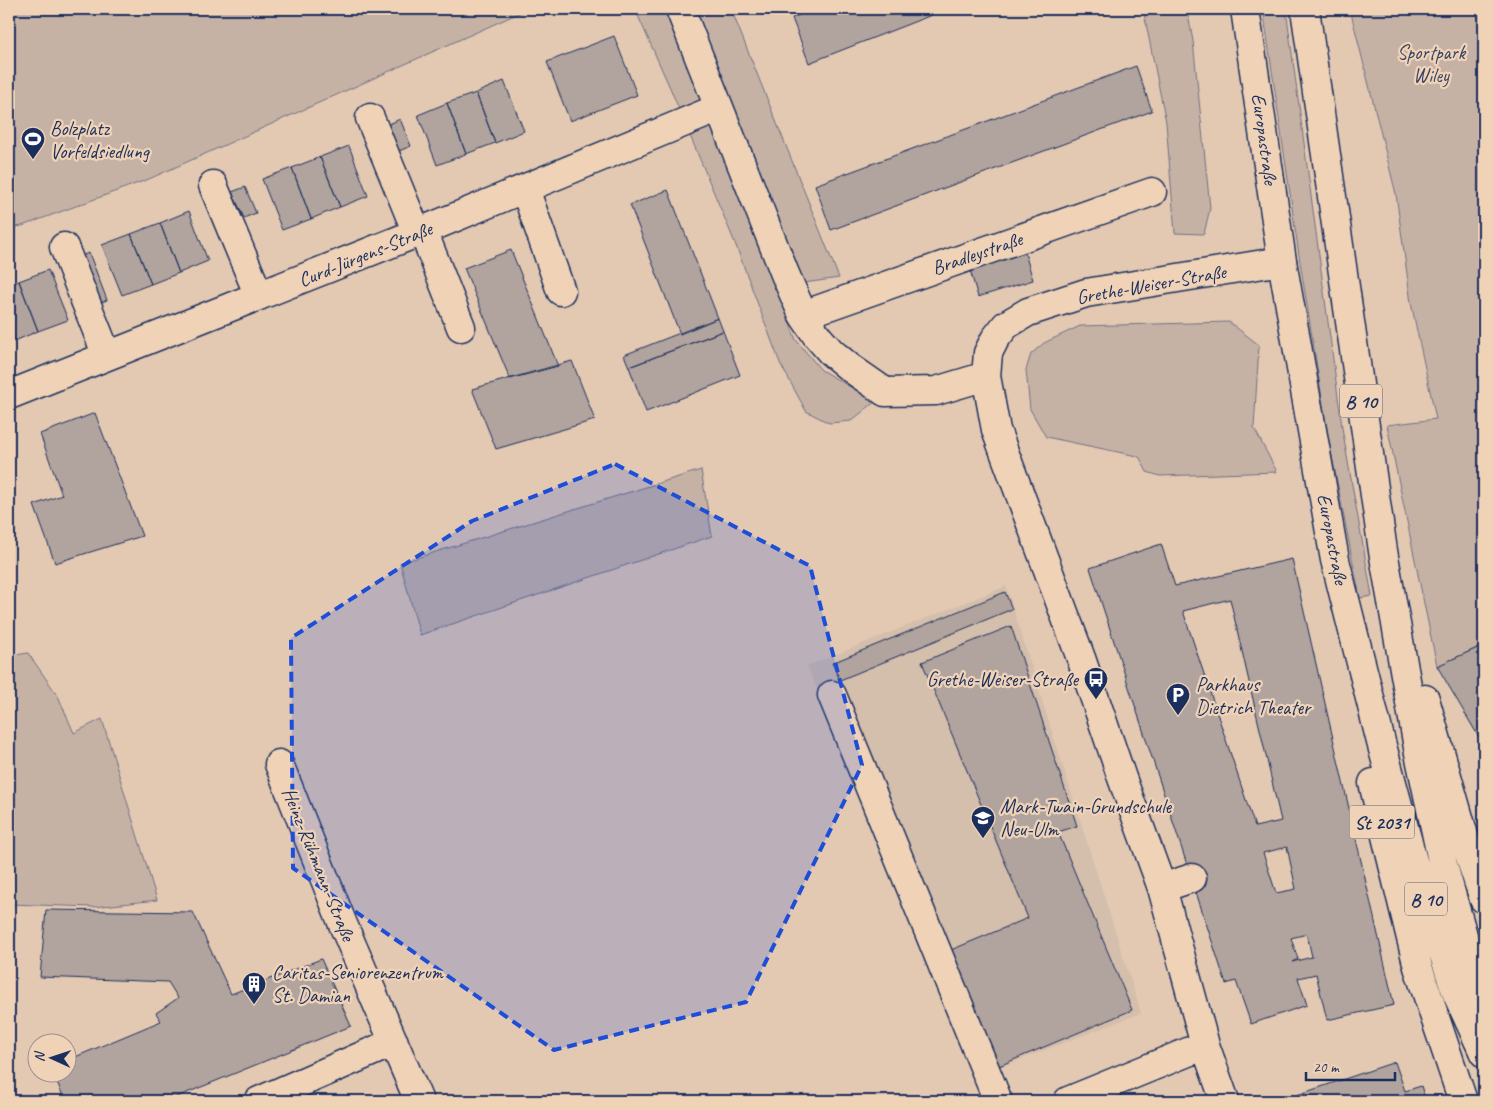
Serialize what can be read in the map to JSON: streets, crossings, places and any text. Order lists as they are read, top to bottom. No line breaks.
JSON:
{"streets":{"main road":["Europastraße","Bradleystraße","Curd-Jürgens-Straße","Grethe-Weiser-Straße","B 10","St 2031","Heinz-Rühmann-Straße"]},"crossings":[["Europastraße","Grethe-Weiser-Straße"],["Europastraße","St 2031"]],"parks":["Sportpark Wiley"],"places":{"sports":["Bolzplatz Vorfeldsiedlung"],"bus stop":["Grethe-Weiser-Straße"],"parking":["Parkhaus Dietrich Theater"],"school or university":["Mark-Twain-Grundschule Neu-Ulm"],"building":["Caritas-Seniorenzentrum St. Damian"]},"scale_bar":"20 m","north":"left"}
